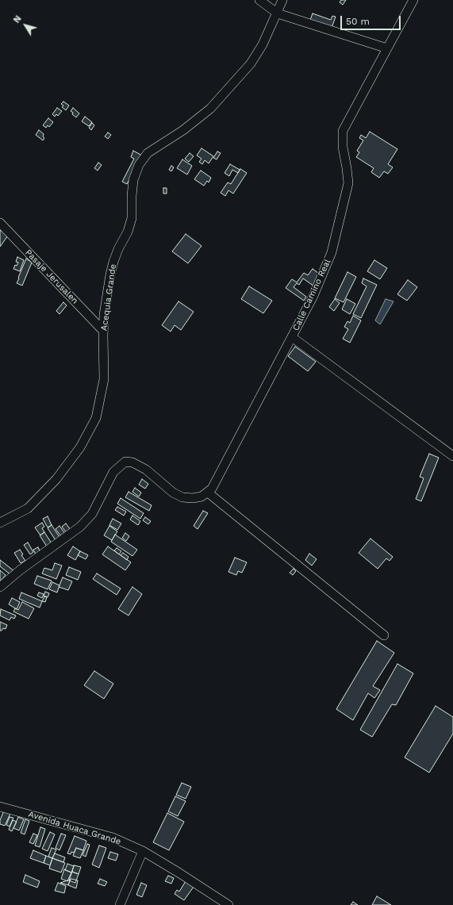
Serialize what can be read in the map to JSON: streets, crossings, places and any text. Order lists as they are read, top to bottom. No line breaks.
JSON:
{"streets":{"street":["Pasaje Jerusalen","Calle Camino Real","Acequia Grande","Avenida Huaca Grande"]},"crossings":[["Pasaje Jerusalen","Acequia Grande"]],"scale_bar":"50 m","north":"top left"}
